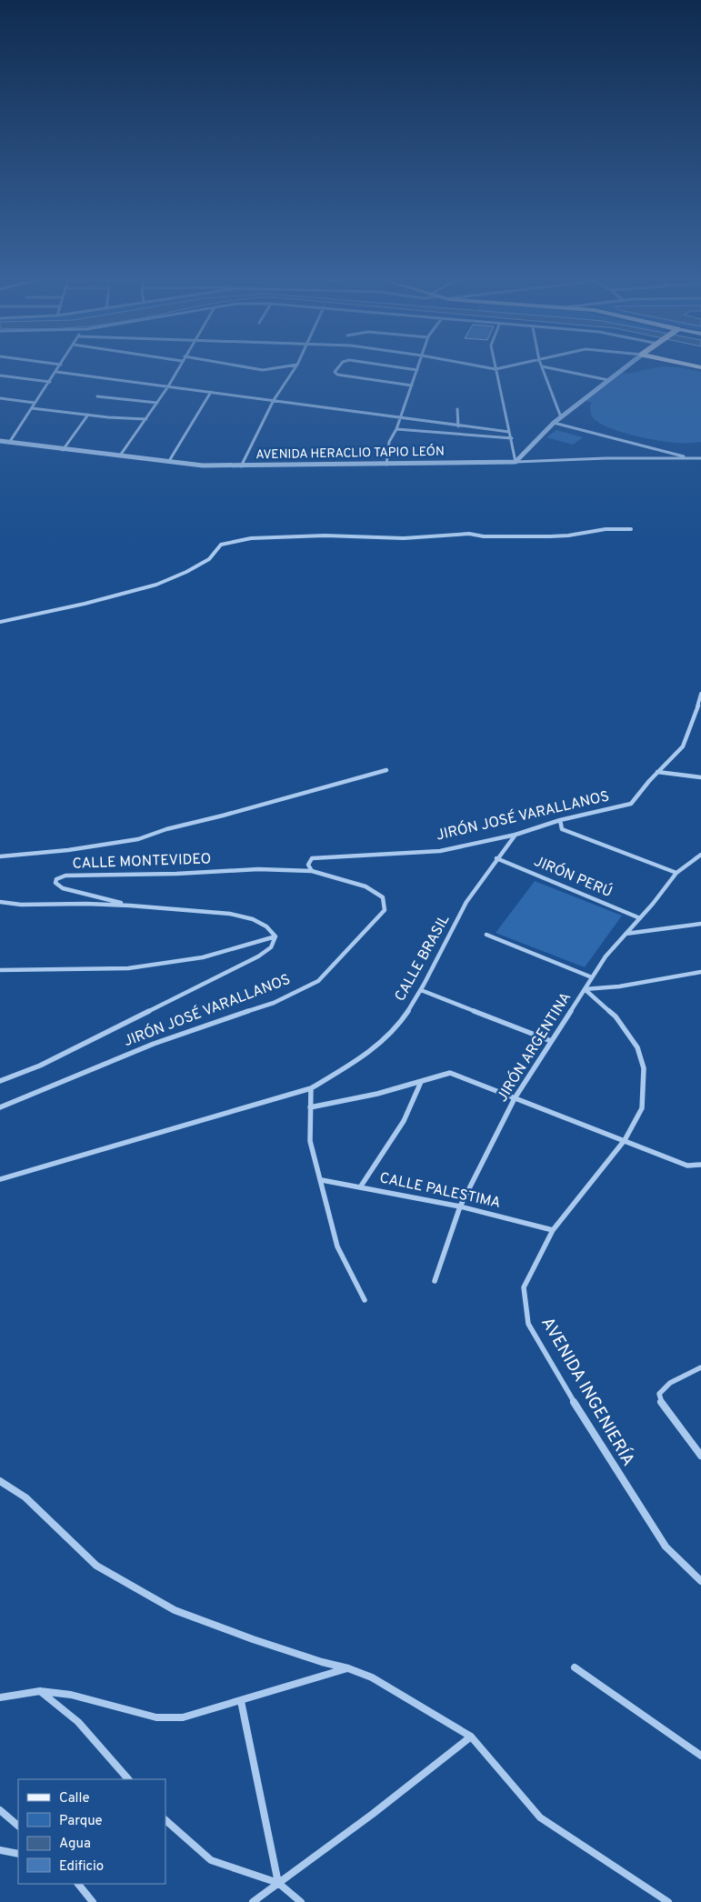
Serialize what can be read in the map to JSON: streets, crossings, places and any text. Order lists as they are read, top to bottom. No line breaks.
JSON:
{"streets":{"street":["AVENIDA HERACLIO TAPIO LEÓN","JIRÓN JOSÉ VARALLANOS","CALLE MONTEVIDEO","JIRÓN PERÚ","CALLE BRASIL","JIRÓN ARGENTINA","CALLE PALESTIMA","AVENIDA INGENIERÍA"]},"crossings":[["JIRÓN JOSÉ VARALLANOS","CALLE MONTEVIDEO"],["JIRÓN JOSÉ VARALLANOS","CALLE BRASIL"],["JIRÓN PERÚ","CALLE BRASIL"],["JIRÓN PERÚ","JIRÓN ARGENTINA"],["JIRÓN ARGENTINA","CALLE PALESTIMA"],["JIRÓN ARGENTINA","AVENIDA INGENIERÍA"],["CALLE PALESTIMA","AVENIDA INGENIERÍA"]],"legend":["Calle","Parque","Agua","Edificio"]}
